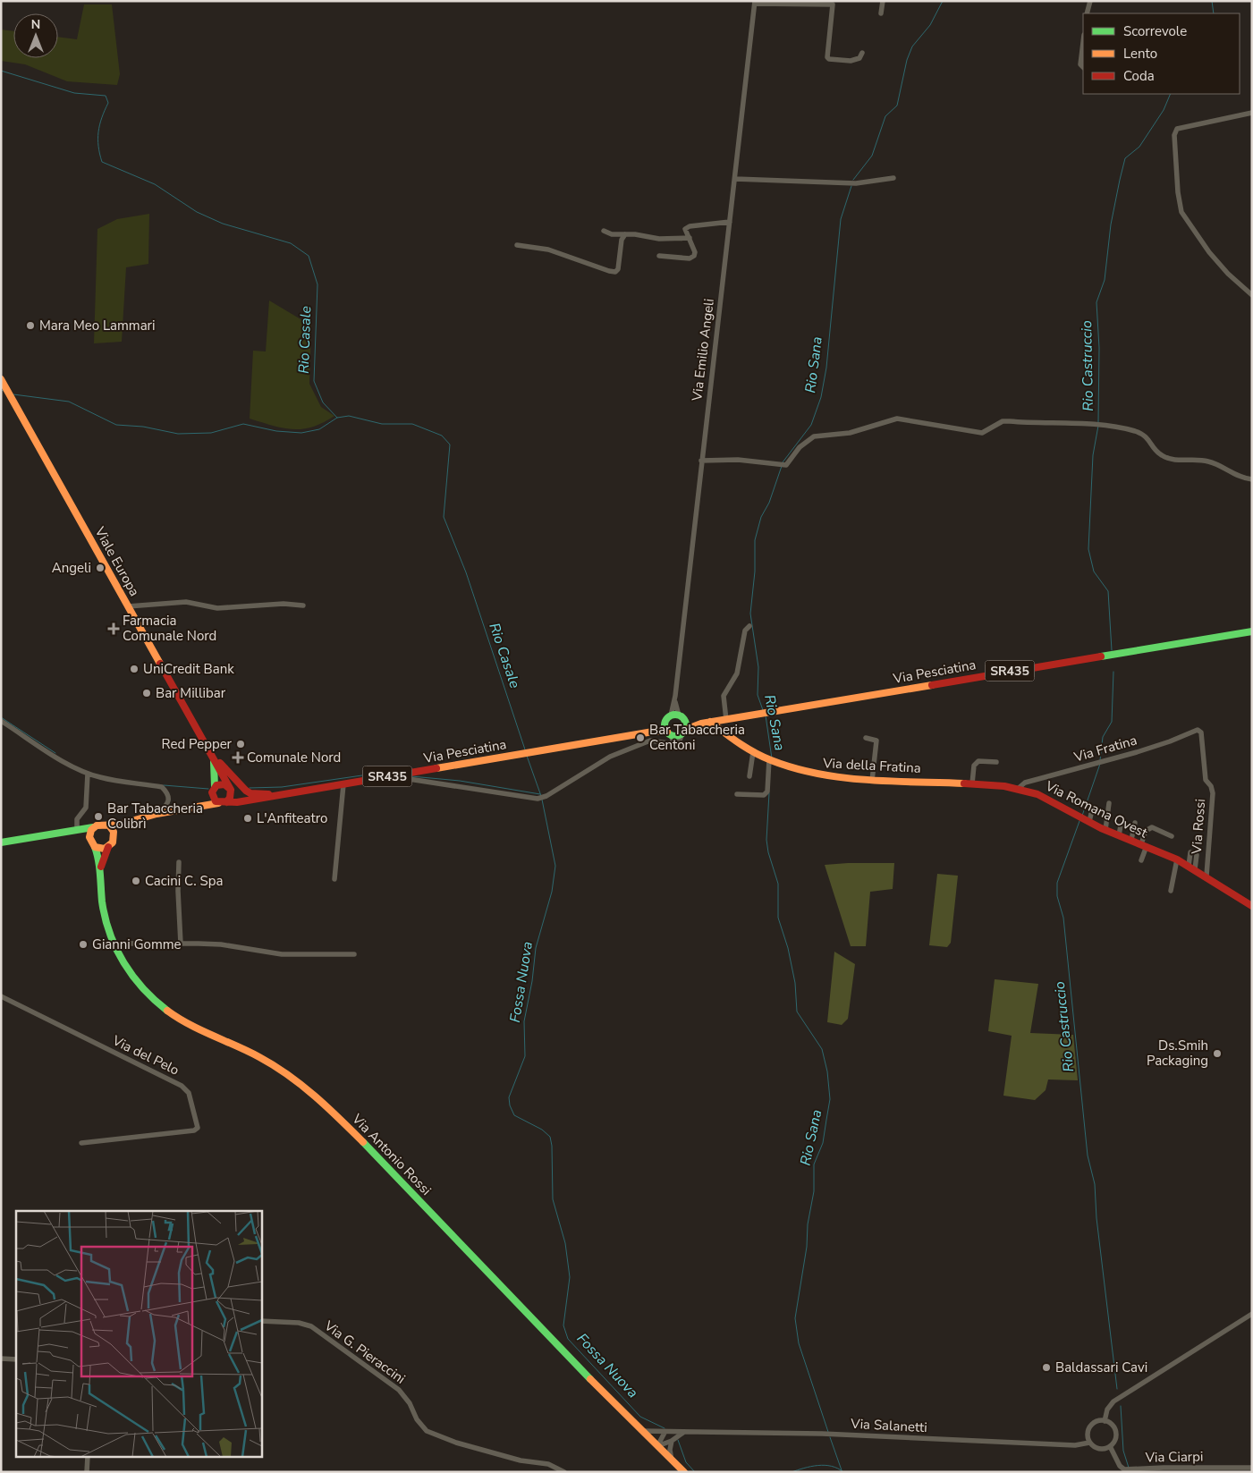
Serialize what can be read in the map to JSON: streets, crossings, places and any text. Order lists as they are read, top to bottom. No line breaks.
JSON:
{"streets":{"main road":["Viale Europa","SR435","Via Pesciatina","Via della Fratina","Via Romana Ovest","Via Antonio Rossi"],"street":["Via Emilio Angeli","Via Fratina","Via Rossi","Via del Pelo","Via G. Pieraccini","Via Salanetti","Via Ciarpi"]},"crossings":[["Via Emilio Angeli","Via Pesciatina"],["Viale Europa","Via Pesciatina"],["Via Pesciatina","Via della Fratina"],["Via Pesciatina","Via Antonio Rossi"],["Via Fratina","Via della Fratina"],["Via Fratina","Via Romana Ovest"],["Via Fratina","Via Rossi"],["Via della Fratina","Via Romana Ovest"],["Via Romana Ovest","Via Rossi"],["Via Antonio Rossi","Via Salanetti"],["Via Salanetti","Via Ciarpi"]],"water":["Rio Casale","Rio Sana","Rio Castruccio","Fossa Nuova"],"places":{"other":["Mara Meo Lammari","Angeli","UniCredit Bank","Bar Millibar","Bar Tabaccheria Centoni","Red Pepper","Bar Tabaccheria Colibrì","L'Anfiteatro","Cacini C. Spa","Gianni Gomme","Ds.Smih Packaging","Baldassari Cavi"],"health":["Farmacia Comunale Nord","Comunale Nord"]},"legend":["Scorrevole","Lento","Coda"],"north":"top"}
